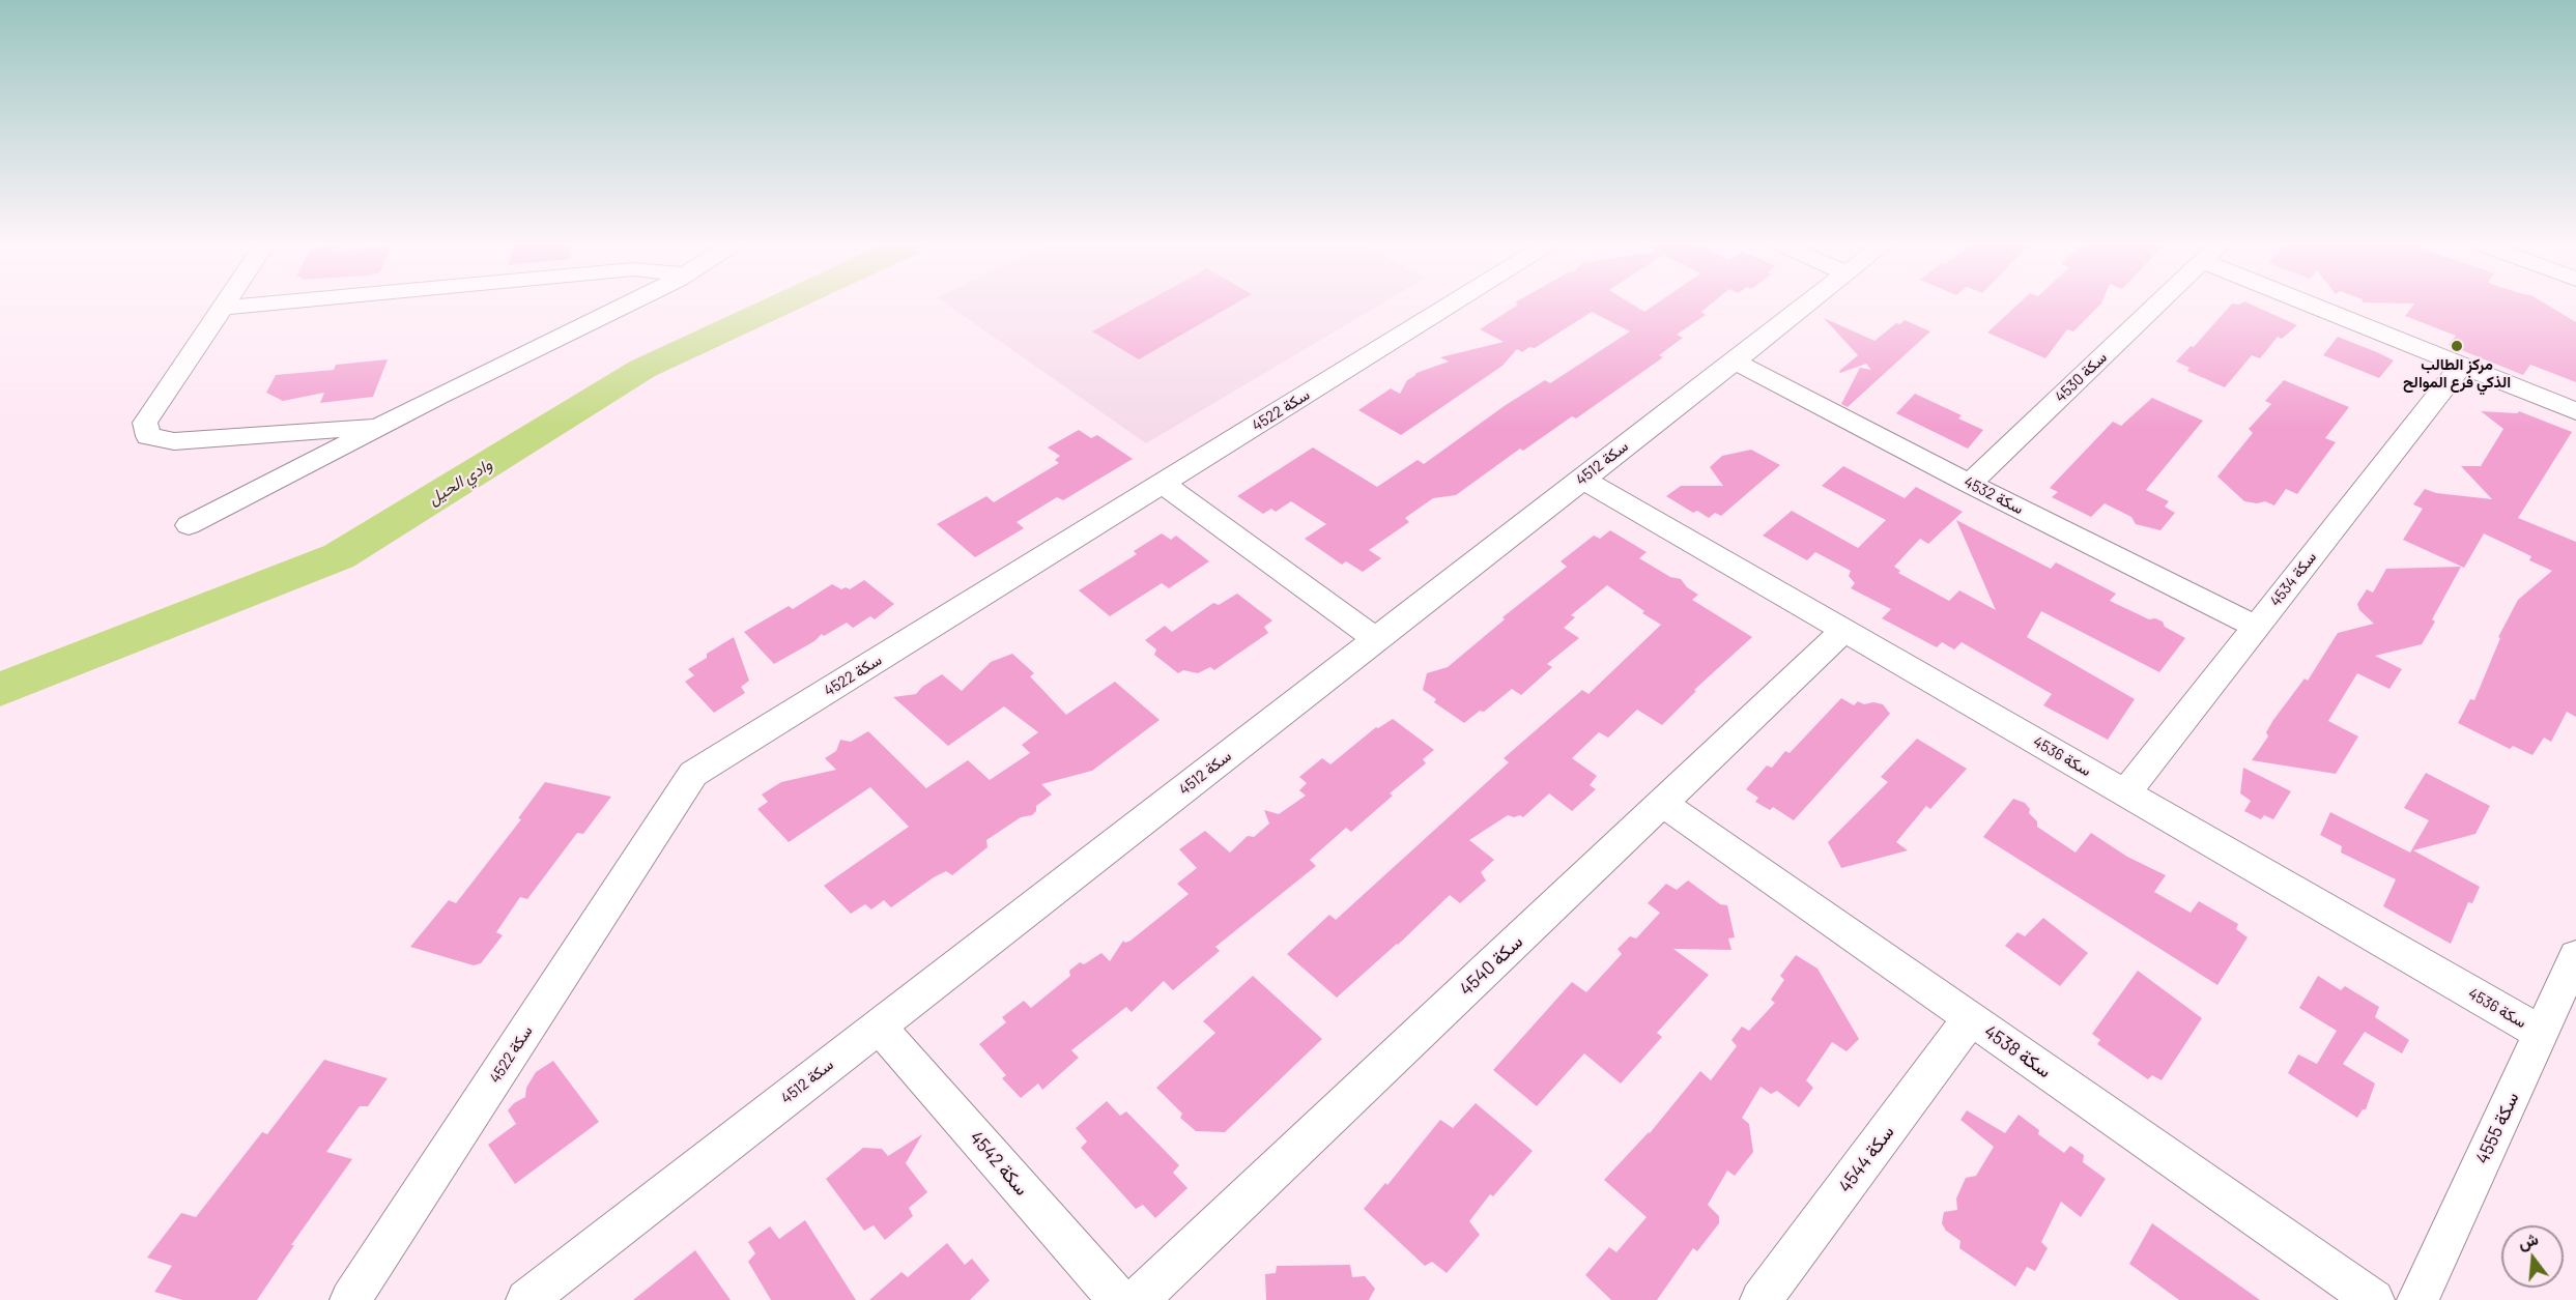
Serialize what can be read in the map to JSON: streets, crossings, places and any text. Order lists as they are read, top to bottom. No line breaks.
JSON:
{"streets":{"street":["سكة 4530","سكة 4522","سكة 4512","سكة 4532","سكة 4534","سكة 4536","سكة 4540","سكة 4538","سكة 4555","سكة 4544","سكة 4542"]},"crossings":[["سكة 4530","سكة 4532"],["سكة 4512","سكة 4532"],["سكة 4512","سكة 4536"],["سكة 4512","سكة 4542"],["سكة 4532","سكة 4534"],["سكة 4534","سكة 4536"],["سكة 4536","سكة 4540"],["سكة 4536","سكة 4555"],["سكة 4540","سكة 4538"],["سكة 4538","سكة 4544"]],"water":["وادي الحيل"],"places":["مركز الطالب الذكي فرع الموالح"],"north":"top"}
